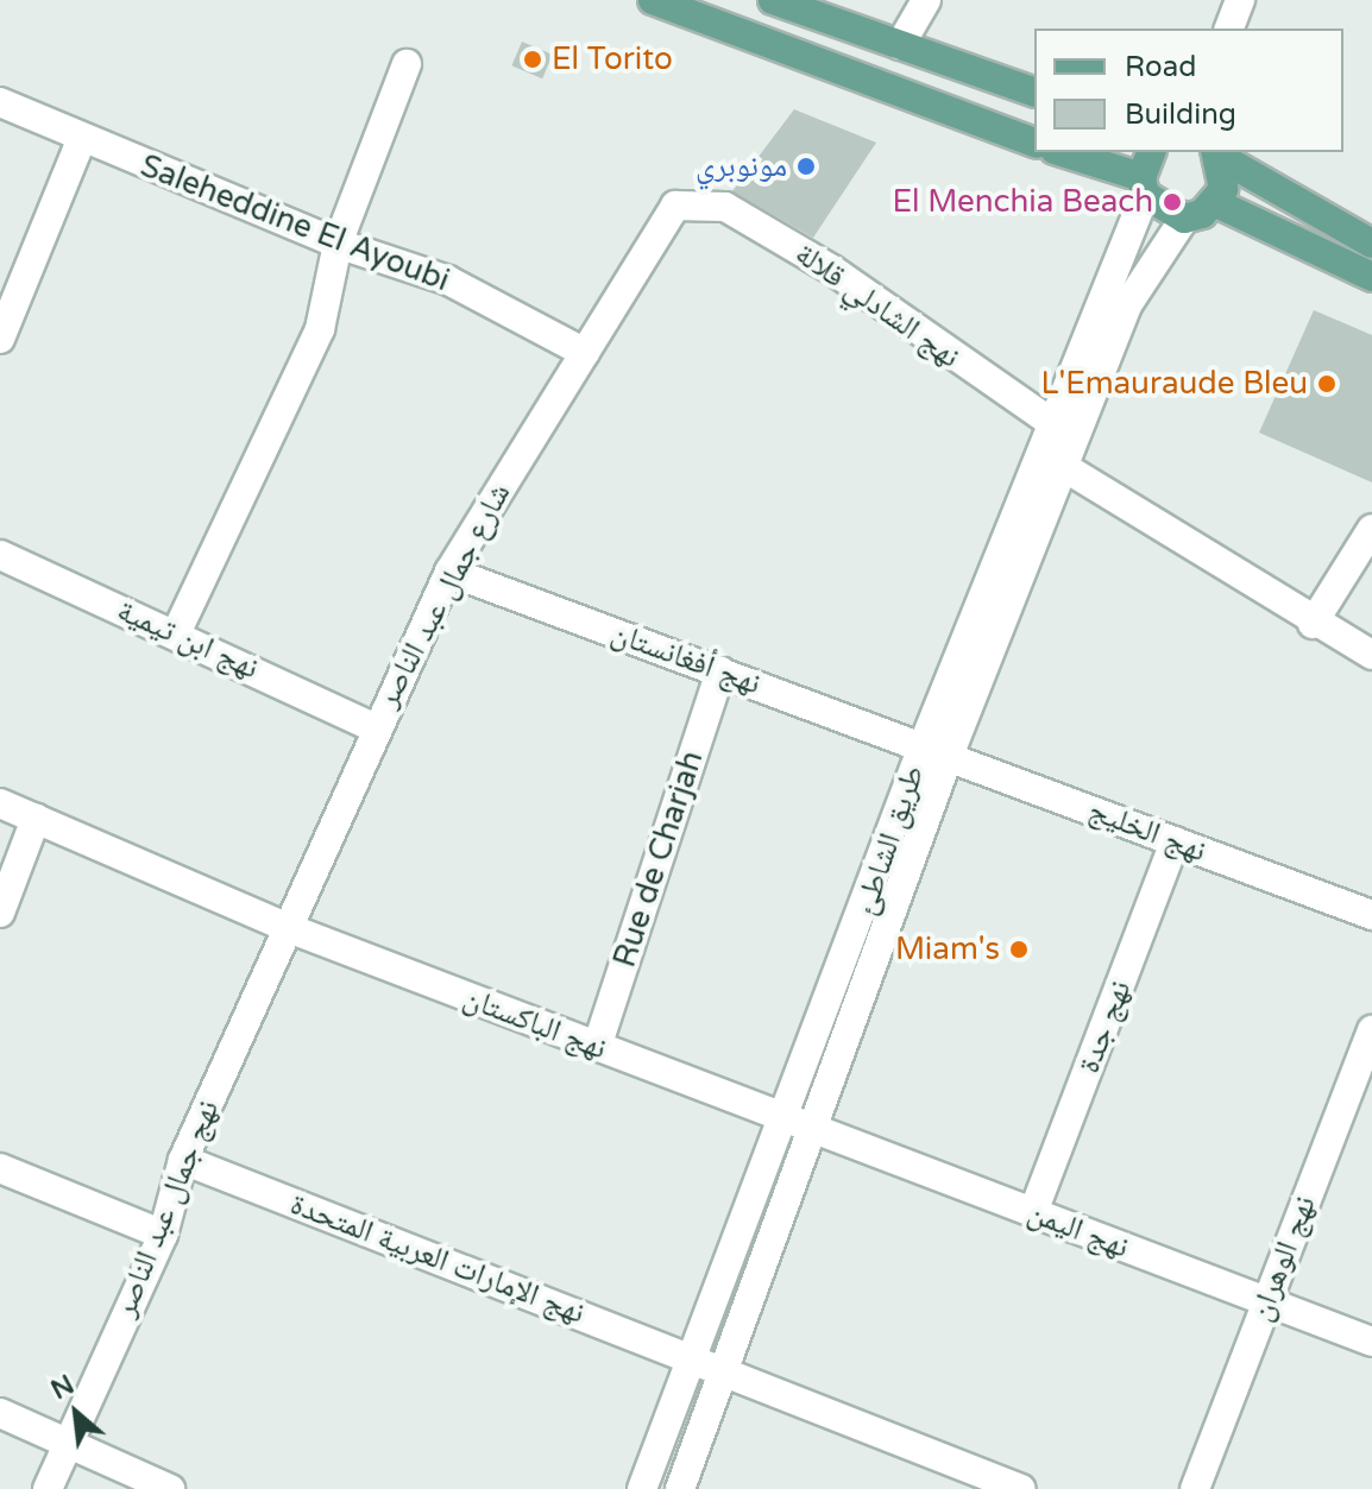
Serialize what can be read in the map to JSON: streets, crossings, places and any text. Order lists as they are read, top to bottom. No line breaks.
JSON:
{"streets":{"street":["Saleheddine El Ayoubi","نهج الشادلي قلالة","شارع جمال عبد الناصر","نهج ابن تيمية","نهج أفغانستان","نهج الخليج","طريق الشاطئ","Rue de Charjah","نهج الباكستان","نهج جدة","نهج جمال عبد الناصر","نهج اليمن","نهج الإمارات العربية المتحدة","نهج الوهران"]},"crossings":[["Saleheddine El Ayoubi","شارع جمال عبد الناصر"],["نهج الشادلي قلالة","شارع جمال عبد الناصر"],["نهج الشادلي قلالة","طريق الشاطئ"],["شارع جمال عبد الناصر","نهج ابن تيمية"],["شارع جمال عبد الناصر","نهج أفغانستان"],["شارع جمال عبد الناصر","نهج الباكستان"],["شارع جمال عبد الناصر","نهج جمال عبد الناصر"],["نهج أفغانستان","نهج الخليج"],["نهج أفغانستان","طريق الشاطئ"],["نهج أفغانستان","Rue de Charjah"],["نهج الخليج","طريق الشاطئ"],["نهج الخليج","نهج جدة"],["طريق الشاطئ","نهج الباكستان"],["طريق الشاطئ","نهج اليمن"],["طريق الشاطئ","نهج الإمارات العربية المتحدة"],["Rue de Charjah","نهج الباكستان"],["نهج الباكستان","نهج جمال عبد الناصر"],["نهج الباكستان","نهج اليمن"],["نهج جدة","نهج اليمن"],["نهج جمال عبد الناصر","نهج الإمارات العربية المتحدة"],["نهج اليمن","نهج الوهران"]],"places":["El Torito","مونوبري","El Menchia Beach","L'Emauraude Bleu","Miam's"],"legend":["Road","Building"],"north":"top left"}
